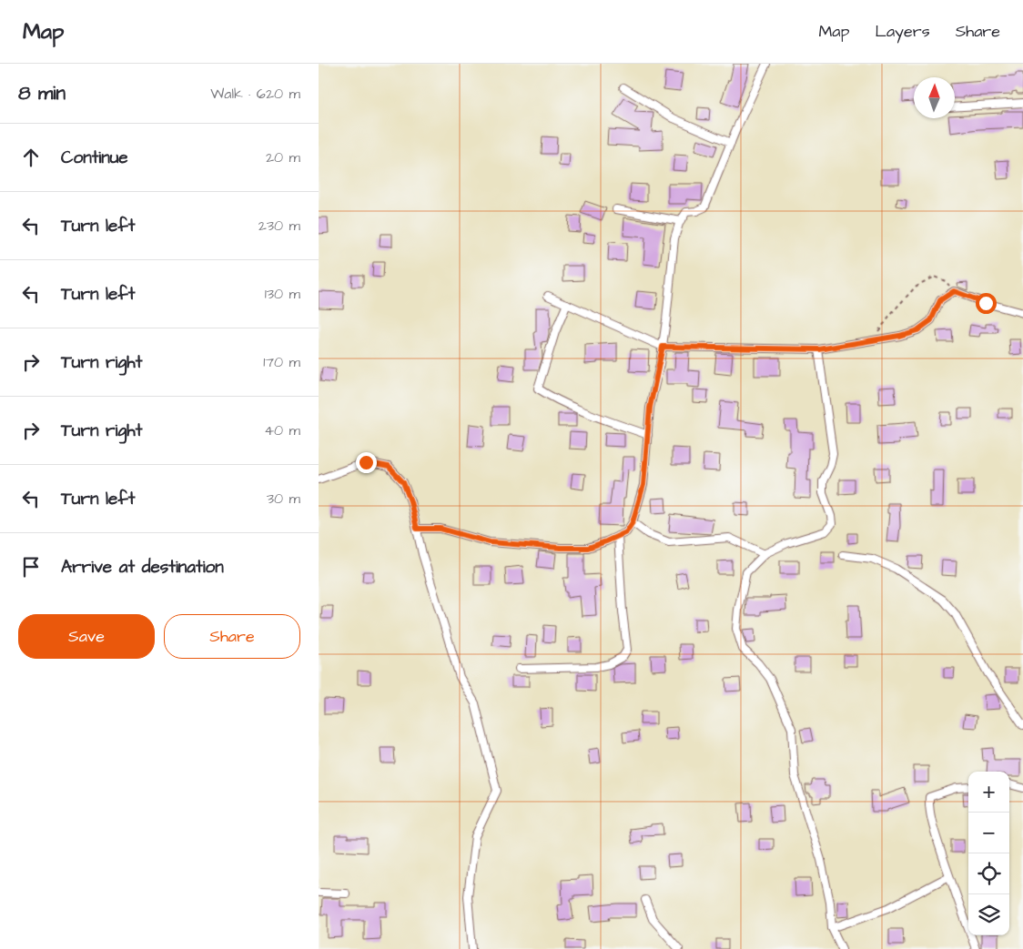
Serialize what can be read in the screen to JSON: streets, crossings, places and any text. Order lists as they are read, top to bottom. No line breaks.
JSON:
{"north":"top","page":{"header":"Map","nav":["Map","Layers","Share"],"heading":["8 min","Walk · 620 m"],"list":[["Continue","20 m"],["Turn left","230 m"],["Turn left","130 m"],["Turn right","170 m"],["Turn right","40 m"],["Turn left","30 m"],"Arrive at destination"],"buttons":["Save","Share"],"map_buttons":["+","−"]}}
